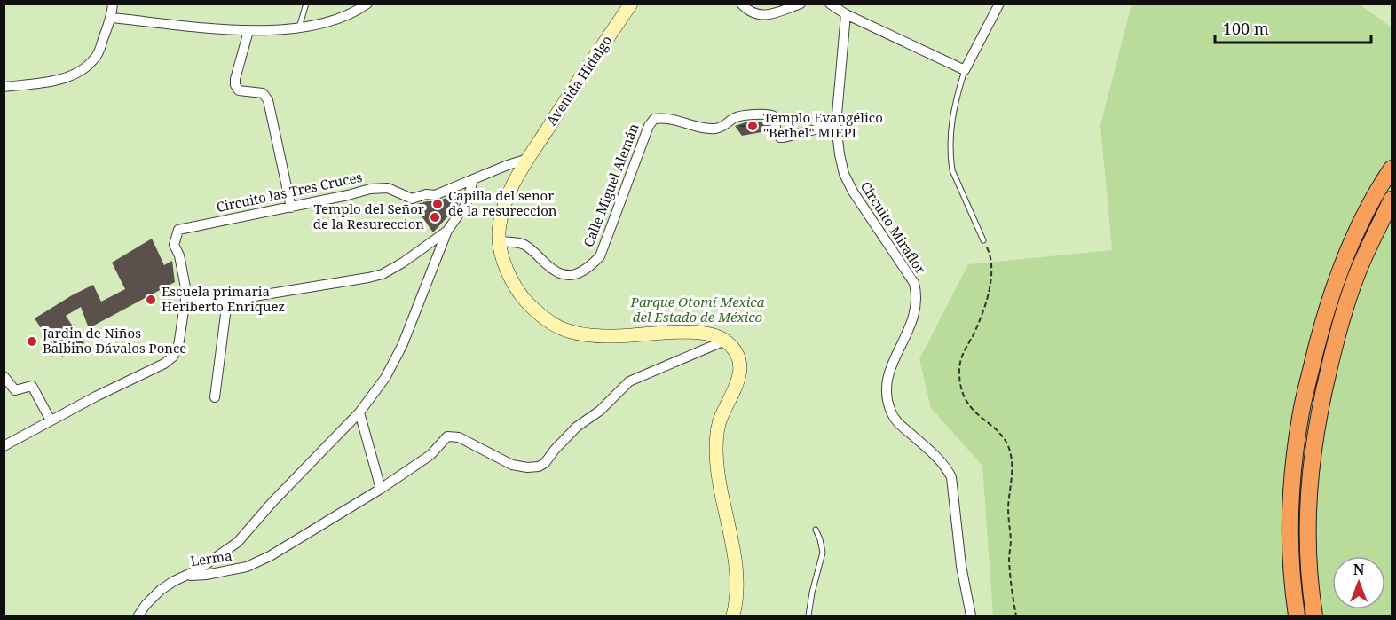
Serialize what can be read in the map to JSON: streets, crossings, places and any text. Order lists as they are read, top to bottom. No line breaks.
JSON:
{"streets":{"main road":["Avenida Hidalgo"],"street":["Calle Miguel Alemán","Circuito las Tres Cruces","Circuito Miraflor","Lerma"]},"crossings":[["Avenida Hidalgo","Calle Miguel Alemán"],["Avenida Hidalgo","Circuito las Tres Cruces"],["Calle Miguel Alemán","Circuito Miraflor"]],"parks":["Parque Otomí Mexica del Estado de México"],"places":["Templo Evangélico \"Bethel\" MIEPI","Capilla del señor de la resureccion","Templo del Señor de la Resureccion","Escuela primaria Heriberto Enriquez","Jardin de Niños Balbino Dávalos Ponce"],"scale_bar":"100 m","north":"top"}
